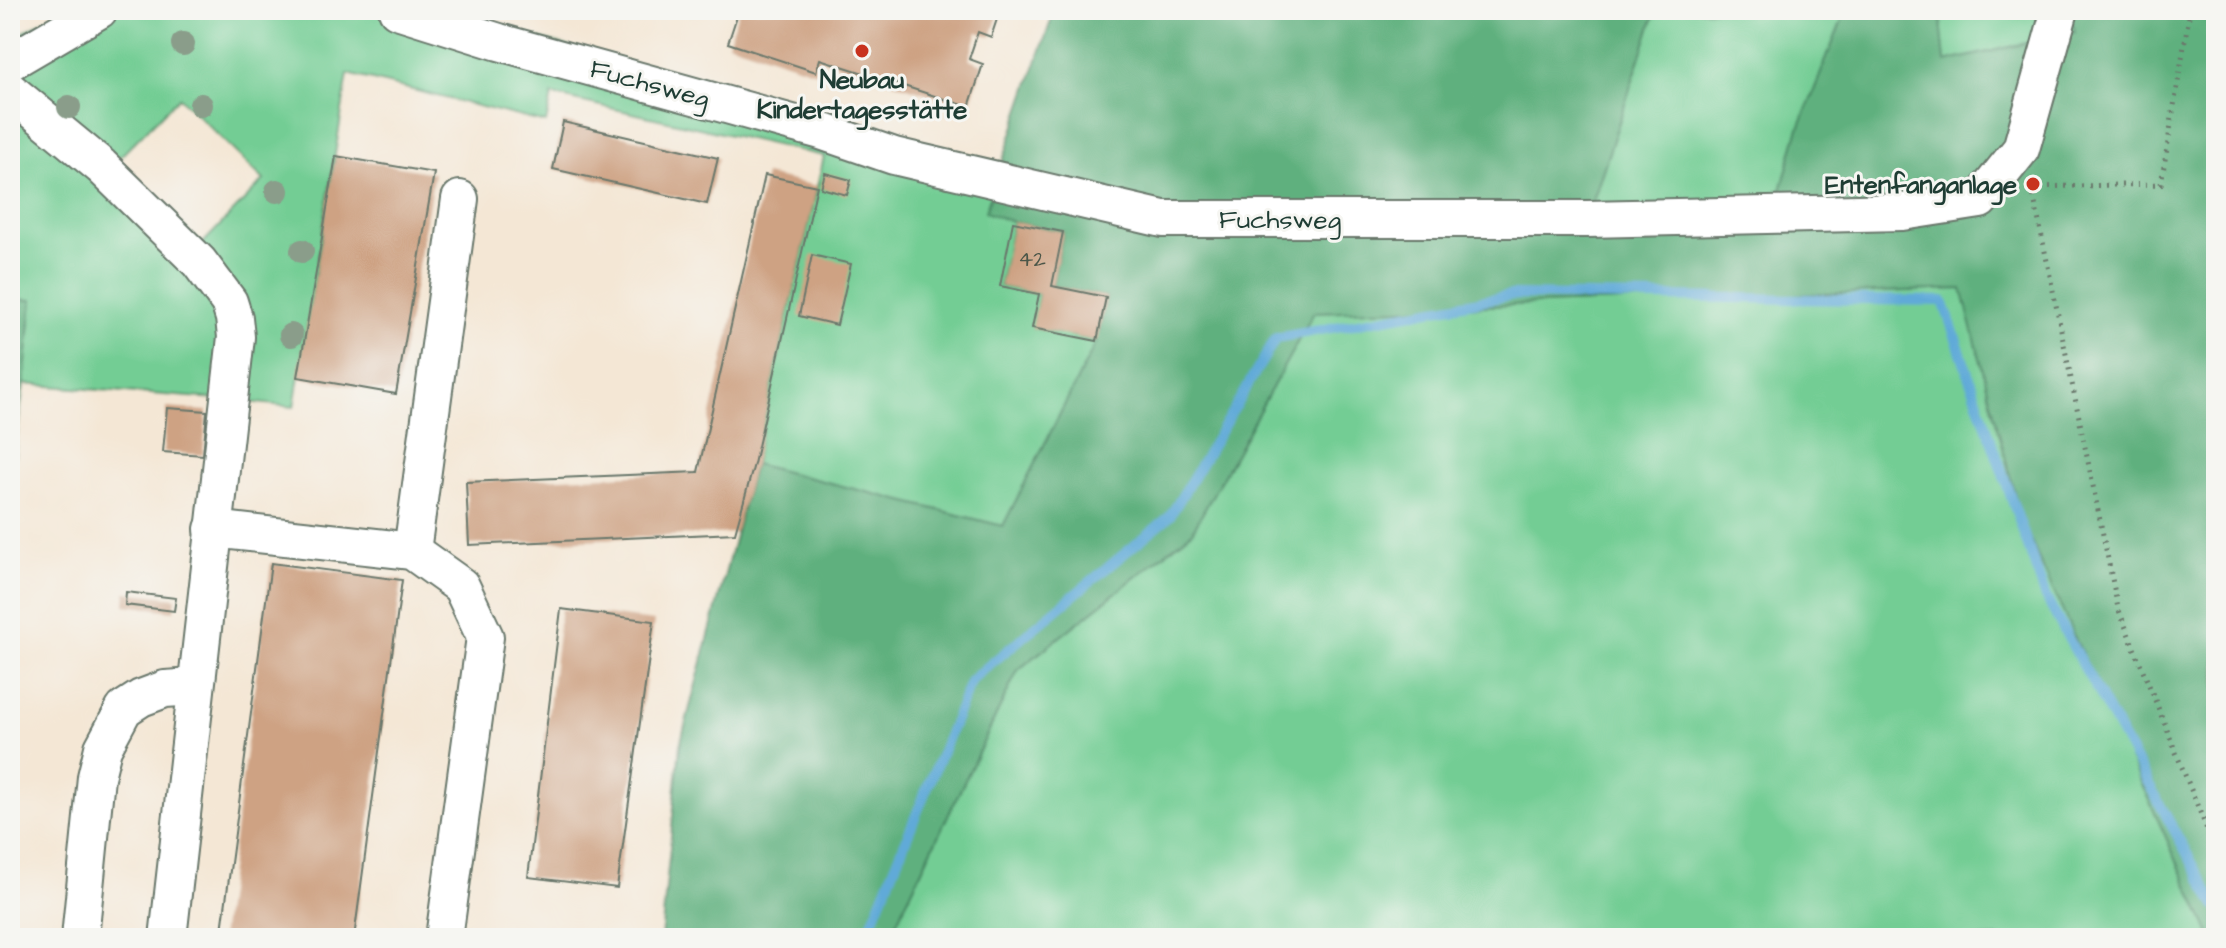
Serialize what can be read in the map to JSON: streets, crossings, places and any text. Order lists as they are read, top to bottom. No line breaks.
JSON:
{"streets":{"street":["Fuchsweg"]},"places":["Neubau Kindertagesstätte","Entenfanganlage"],"house_numbers":["42"]}
